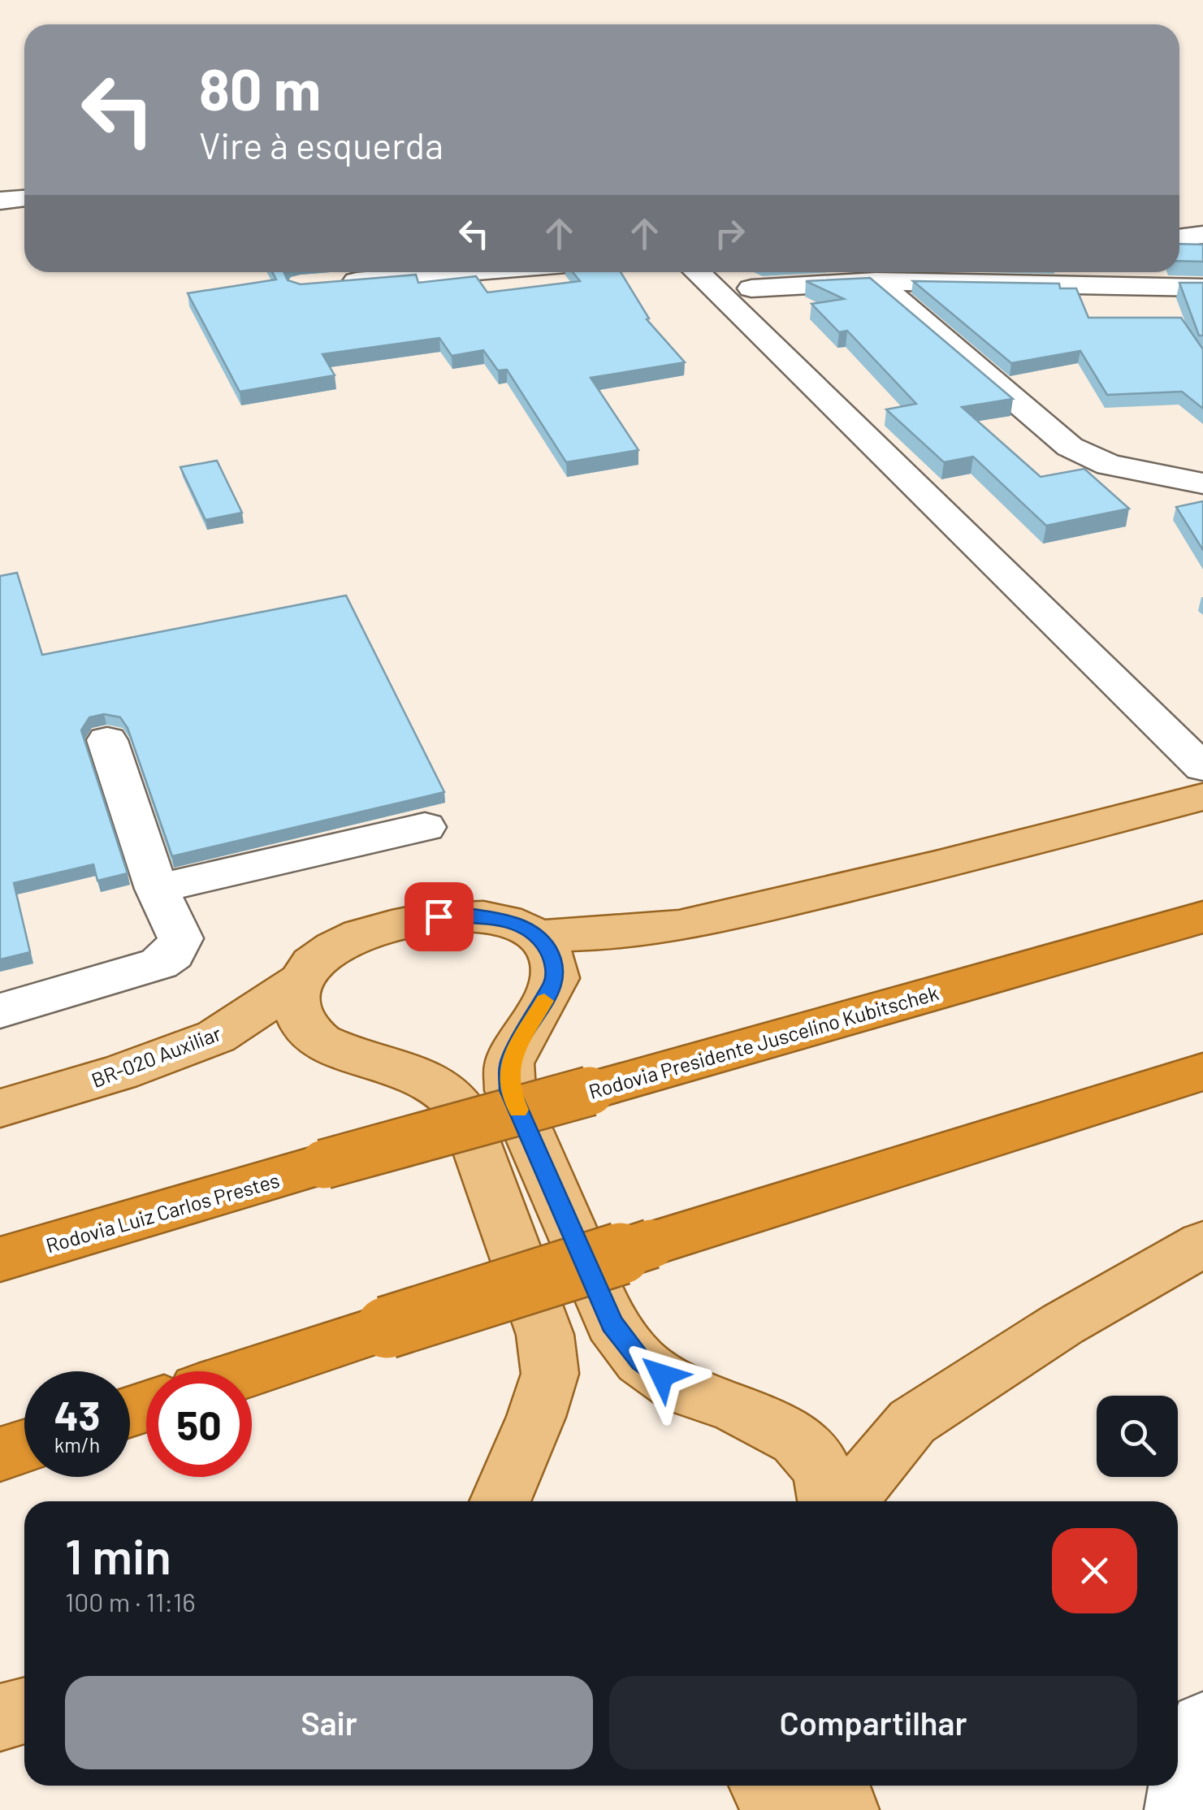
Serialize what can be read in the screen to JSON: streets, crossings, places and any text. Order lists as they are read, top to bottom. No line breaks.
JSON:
{"streets":{"highway":["Rodovia Presidente Juscelino Kubitschek","Rodovia Luiz Carlos Prestes"],"main road":["BR-020 Auxiliar"]},"crossings":[["Rodovia Presidente Juscelino Kubitschek","Rodovia Luiz Carlos Prestes"]],"page":{"turn":["80 m","Vire à esquerda"],"speed":"43 km/h","limit":"50","heading":["1 min","100 m · 11:16"],"buttons":["Sair","Compartilhar"]}}
